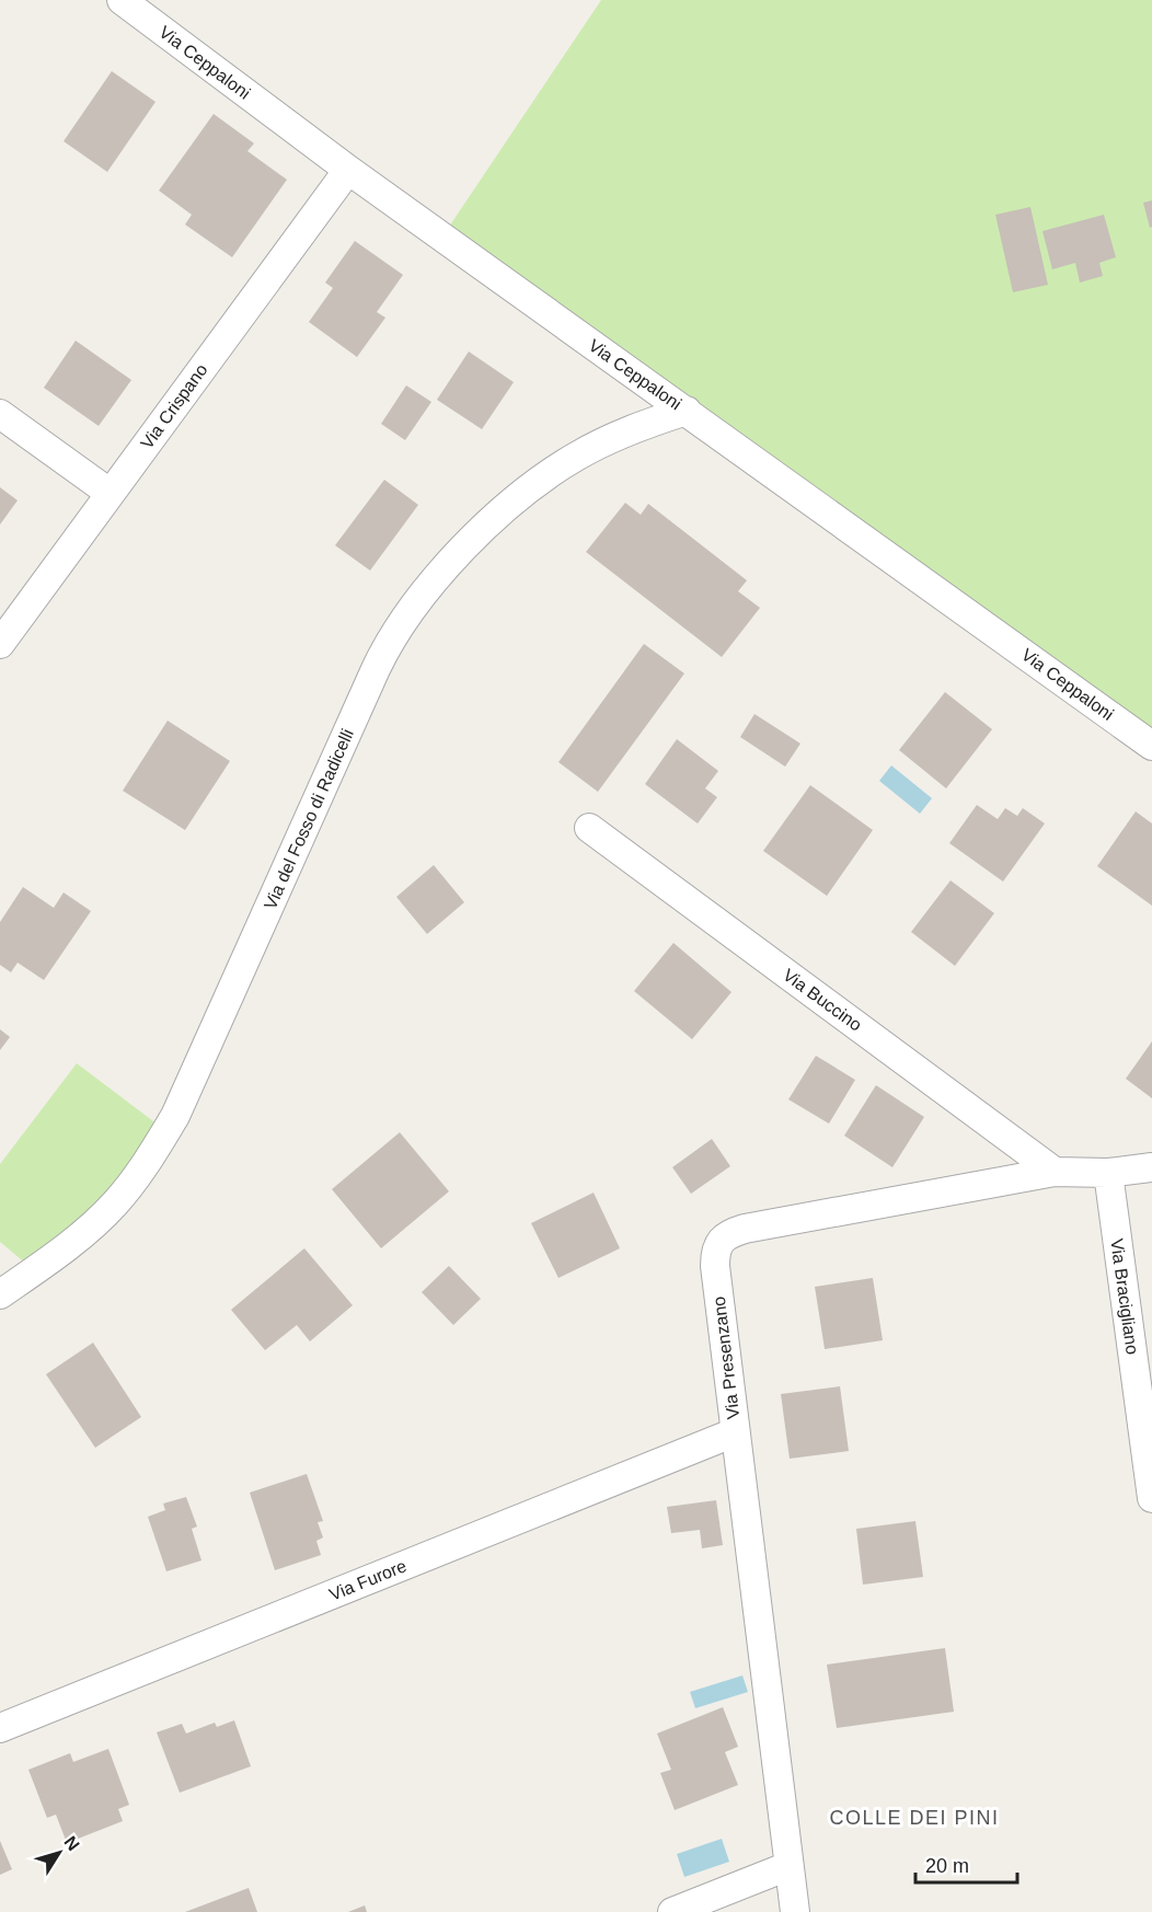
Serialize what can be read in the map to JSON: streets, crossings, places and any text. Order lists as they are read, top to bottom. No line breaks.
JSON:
{"streets":{"street":["Via Ceppaloni","Via Crispano","Via del Fosso di Radicelli","Via Buccino","Via Bracigliano","Via Presenzano","Via Furore"]},"crossings":[["Via Ceppaloni","Via Crispano"],["Via Ceppaloni","Via del Fosso di Radicelli"],["Via Buccino","Via Presenzano"],["Via Bracigliano","Via Presenzano"],["Via Presenzano","Via Furore"]],"districts":["COLLE DEI PINI"],"scale_bar":"20 m","north":"top right"}
